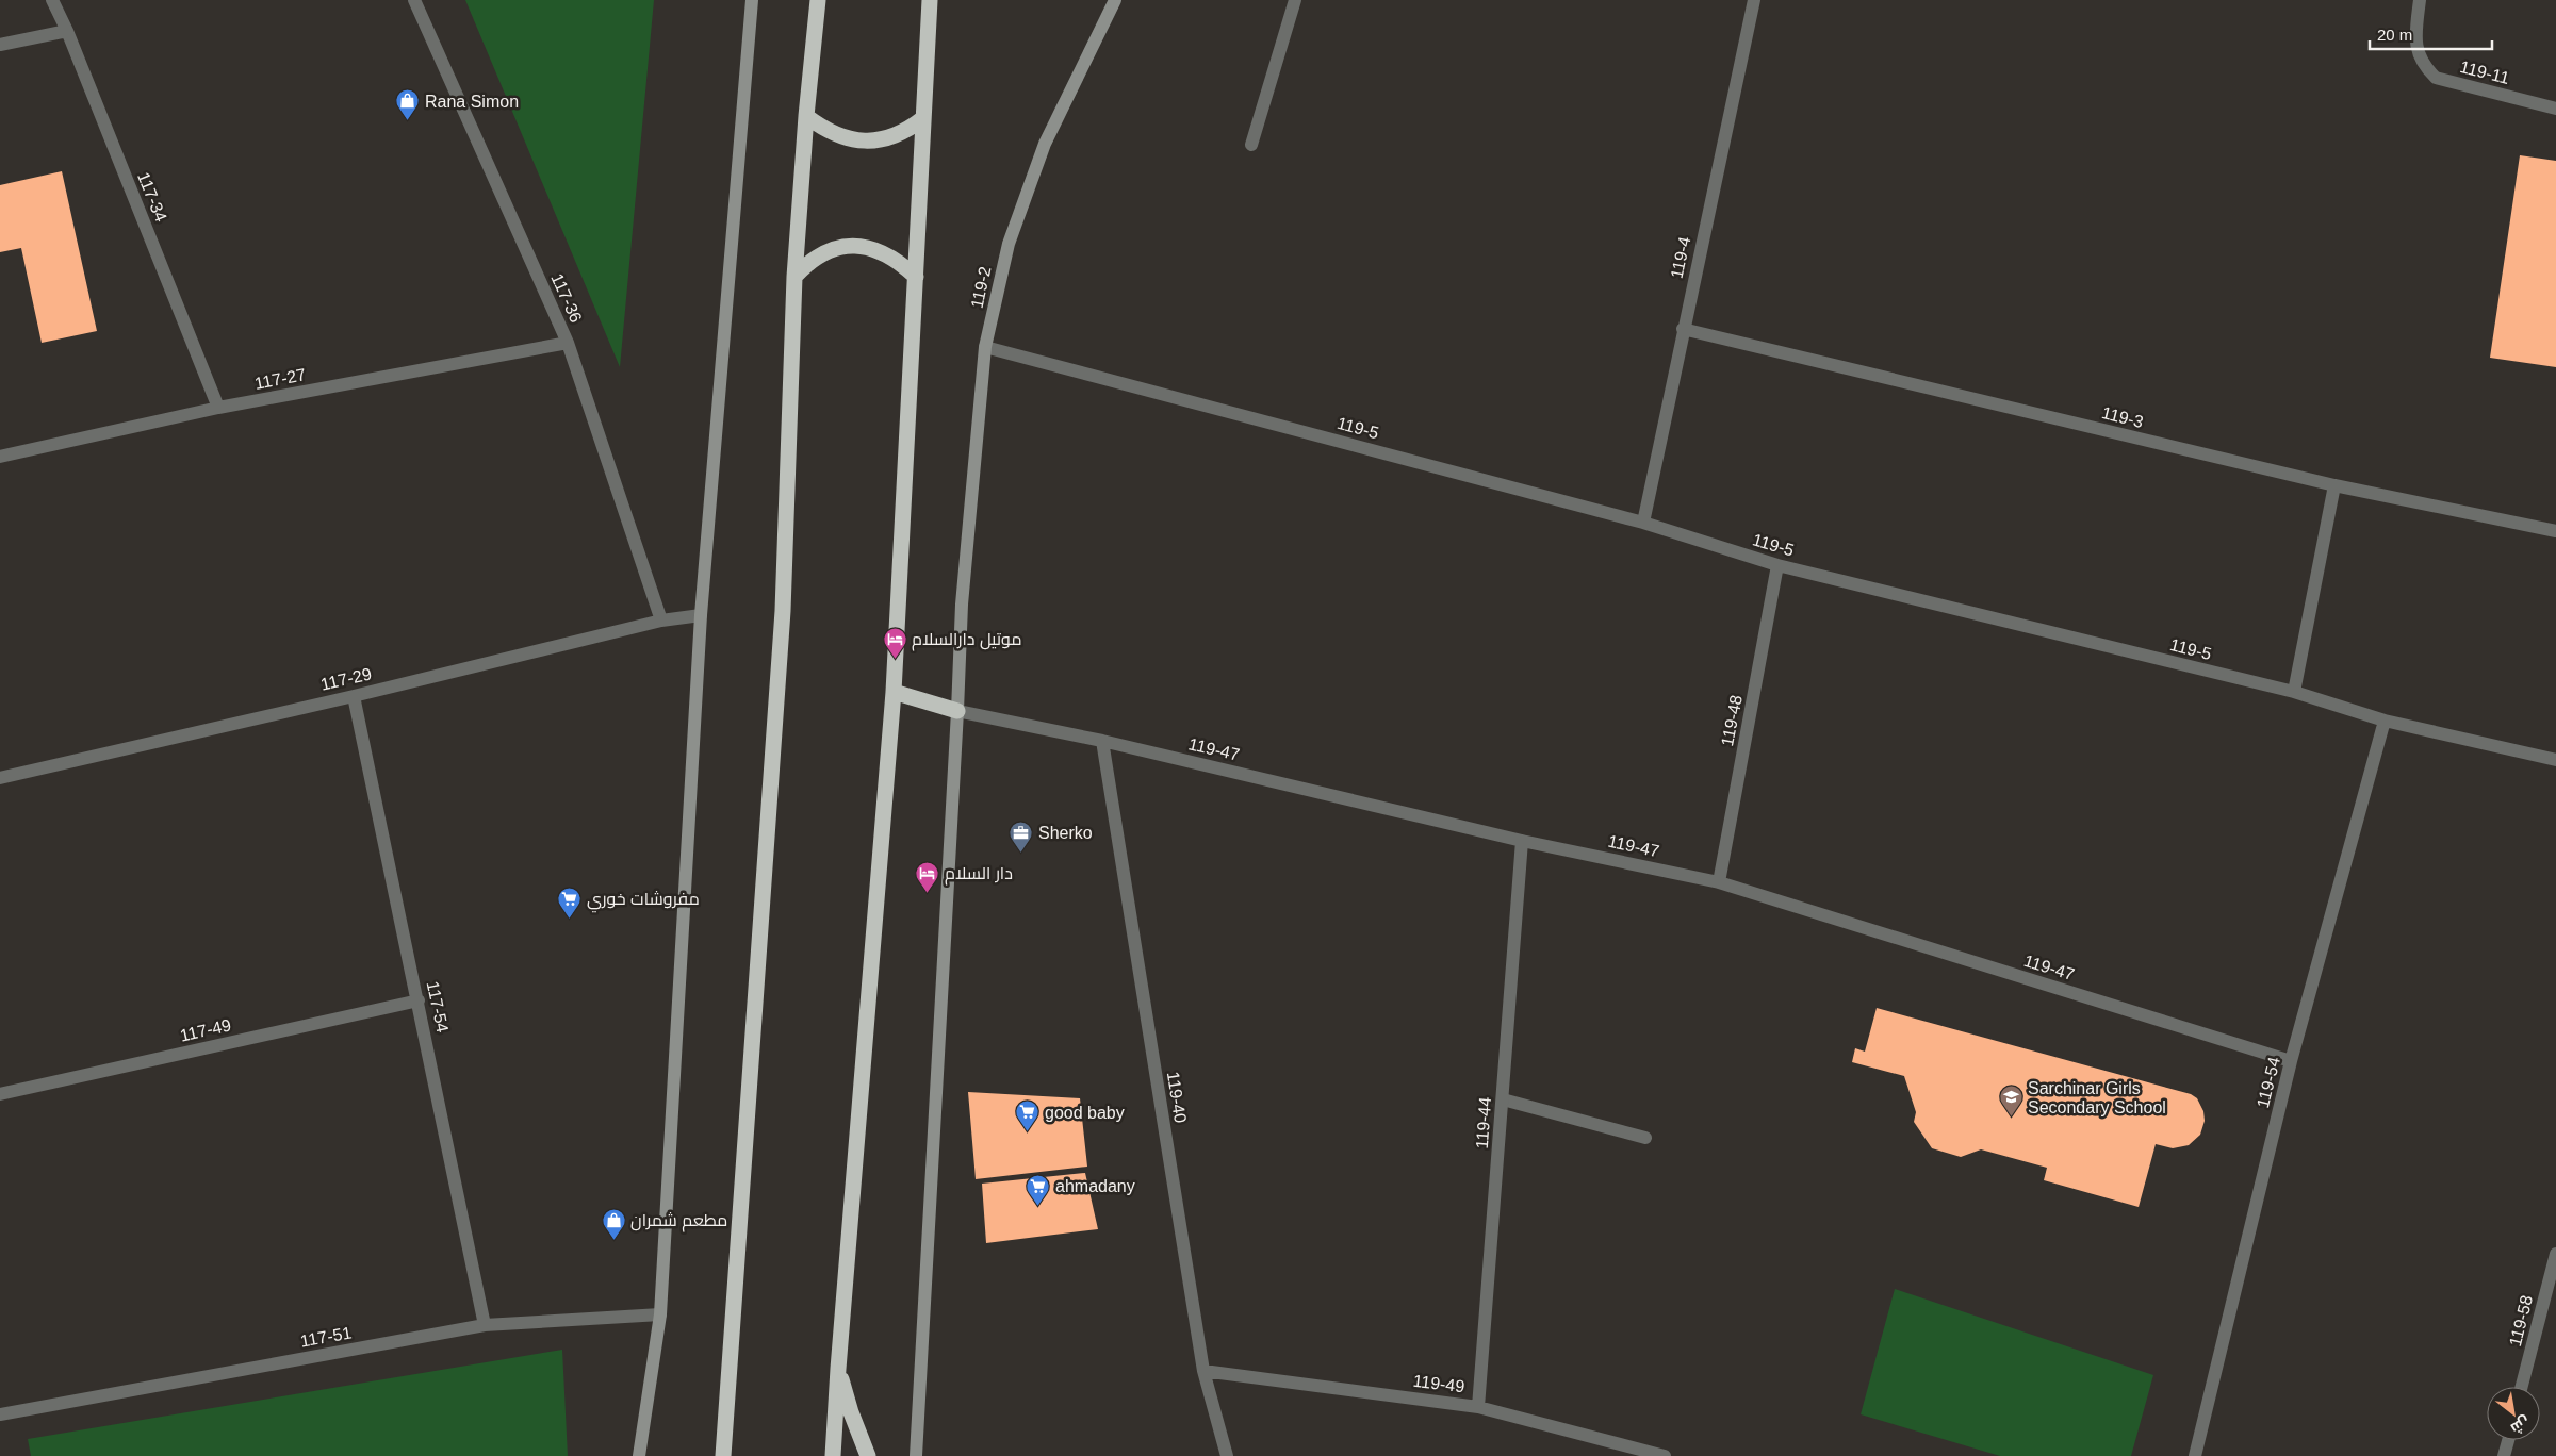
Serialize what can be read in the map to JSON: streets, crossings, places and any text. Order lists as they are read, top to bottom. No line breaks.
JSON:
{"streets":{"main road":["119-2"],"street":["119-11","117-34","119-4","117-36","117-27","119-3","119-5","117-29","119-48","119-47","117-54","117-49","119-54","119-40","119-44","119-58","117-51","119-49"]},"crossings":[["117-34","117-27"],["119-4","119-3"],["119-4","119-5"],["119-2","119-5"],["119-2","119-47"],["117-36","117-27"],["117-36","117-29"],["119-5","119-48"],["119-5","119-54"],["117-29","117-54"],["119-48","119-47"],["119-47","119-54"],["119-47","119-40"],["119-47","119-44"],["117-54","117-49"],["117-54","117-51"],["119-40","119-49"],["119-44","119-49"]],"places":{"shop":["Rana Simon","مطعم شمران"],"hotel":["موتيل دارالسلام","دار السلام"],"office":["Sherko"],"supermarket":["مفروشات خوري","good baby","ahmadany"],"school or university":["Sarchinar Girls Secondary School"]},"scale_bar":"20 m","north":"bottom right"}
